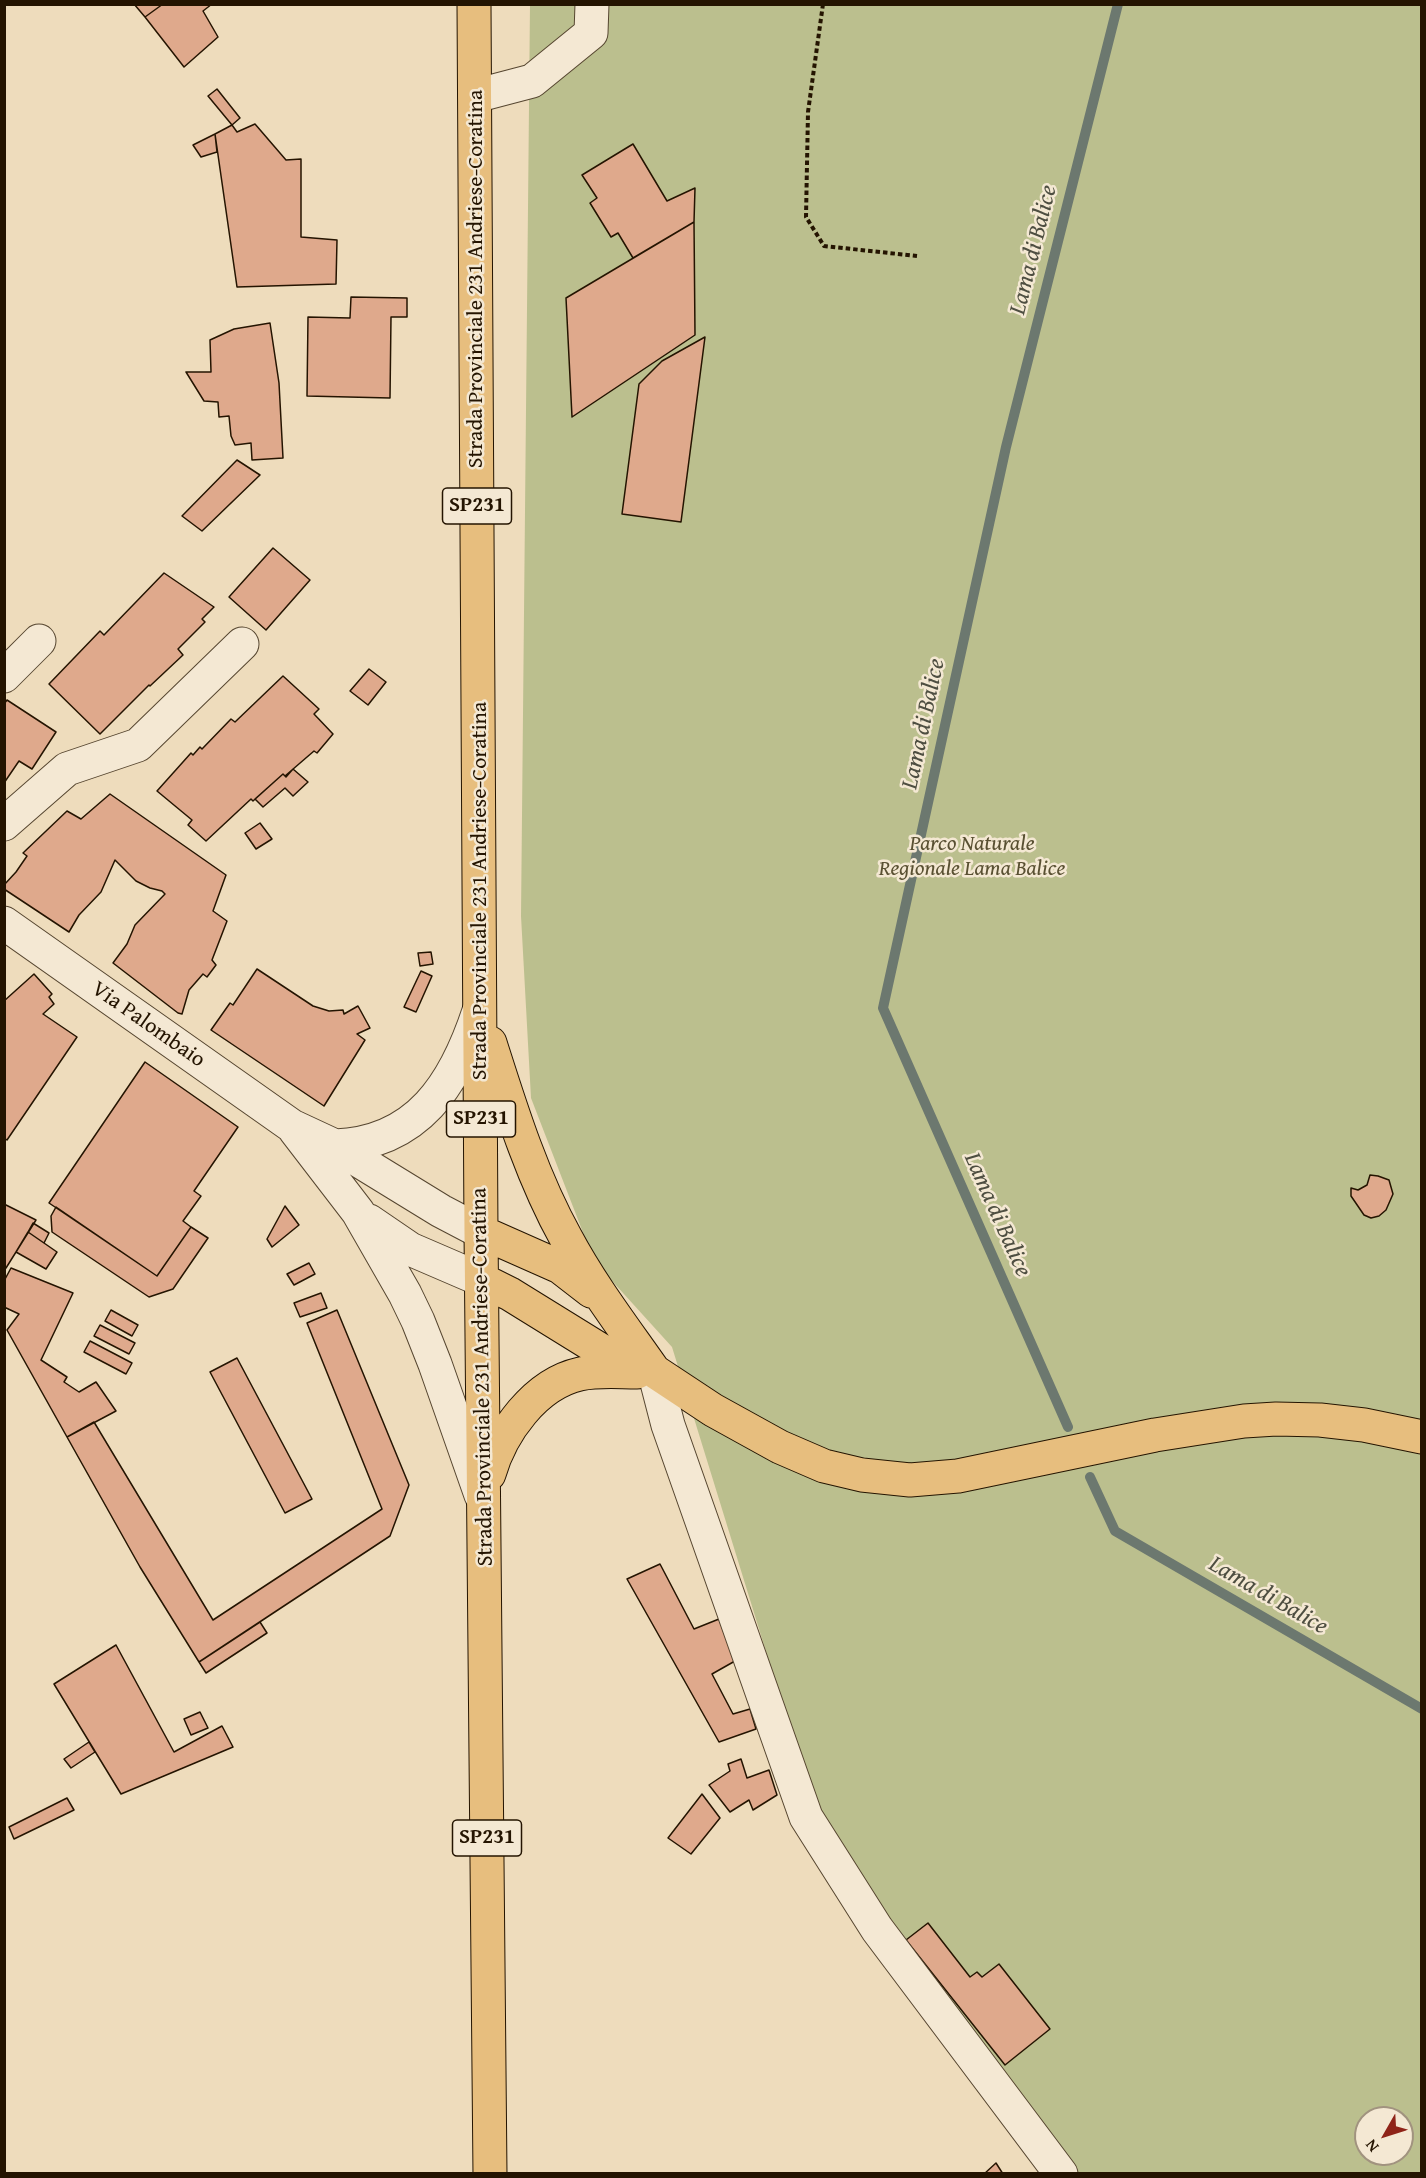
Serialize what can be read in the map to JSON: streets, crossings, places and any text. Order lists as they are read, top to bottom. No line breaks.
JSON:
{"streets":{"main road":["Strada Provinciale 231 Andriese-Coratina","SP231"],"street":["Via Palombaio"]},"crossings":[["Strada Provinciale 231 Andriese-Coratina","Via Palombaio"]],"water":["Lama di Balice"],"parks":["Parco Naturale Regionale Lama Balice"],"north":"bottom left"}
